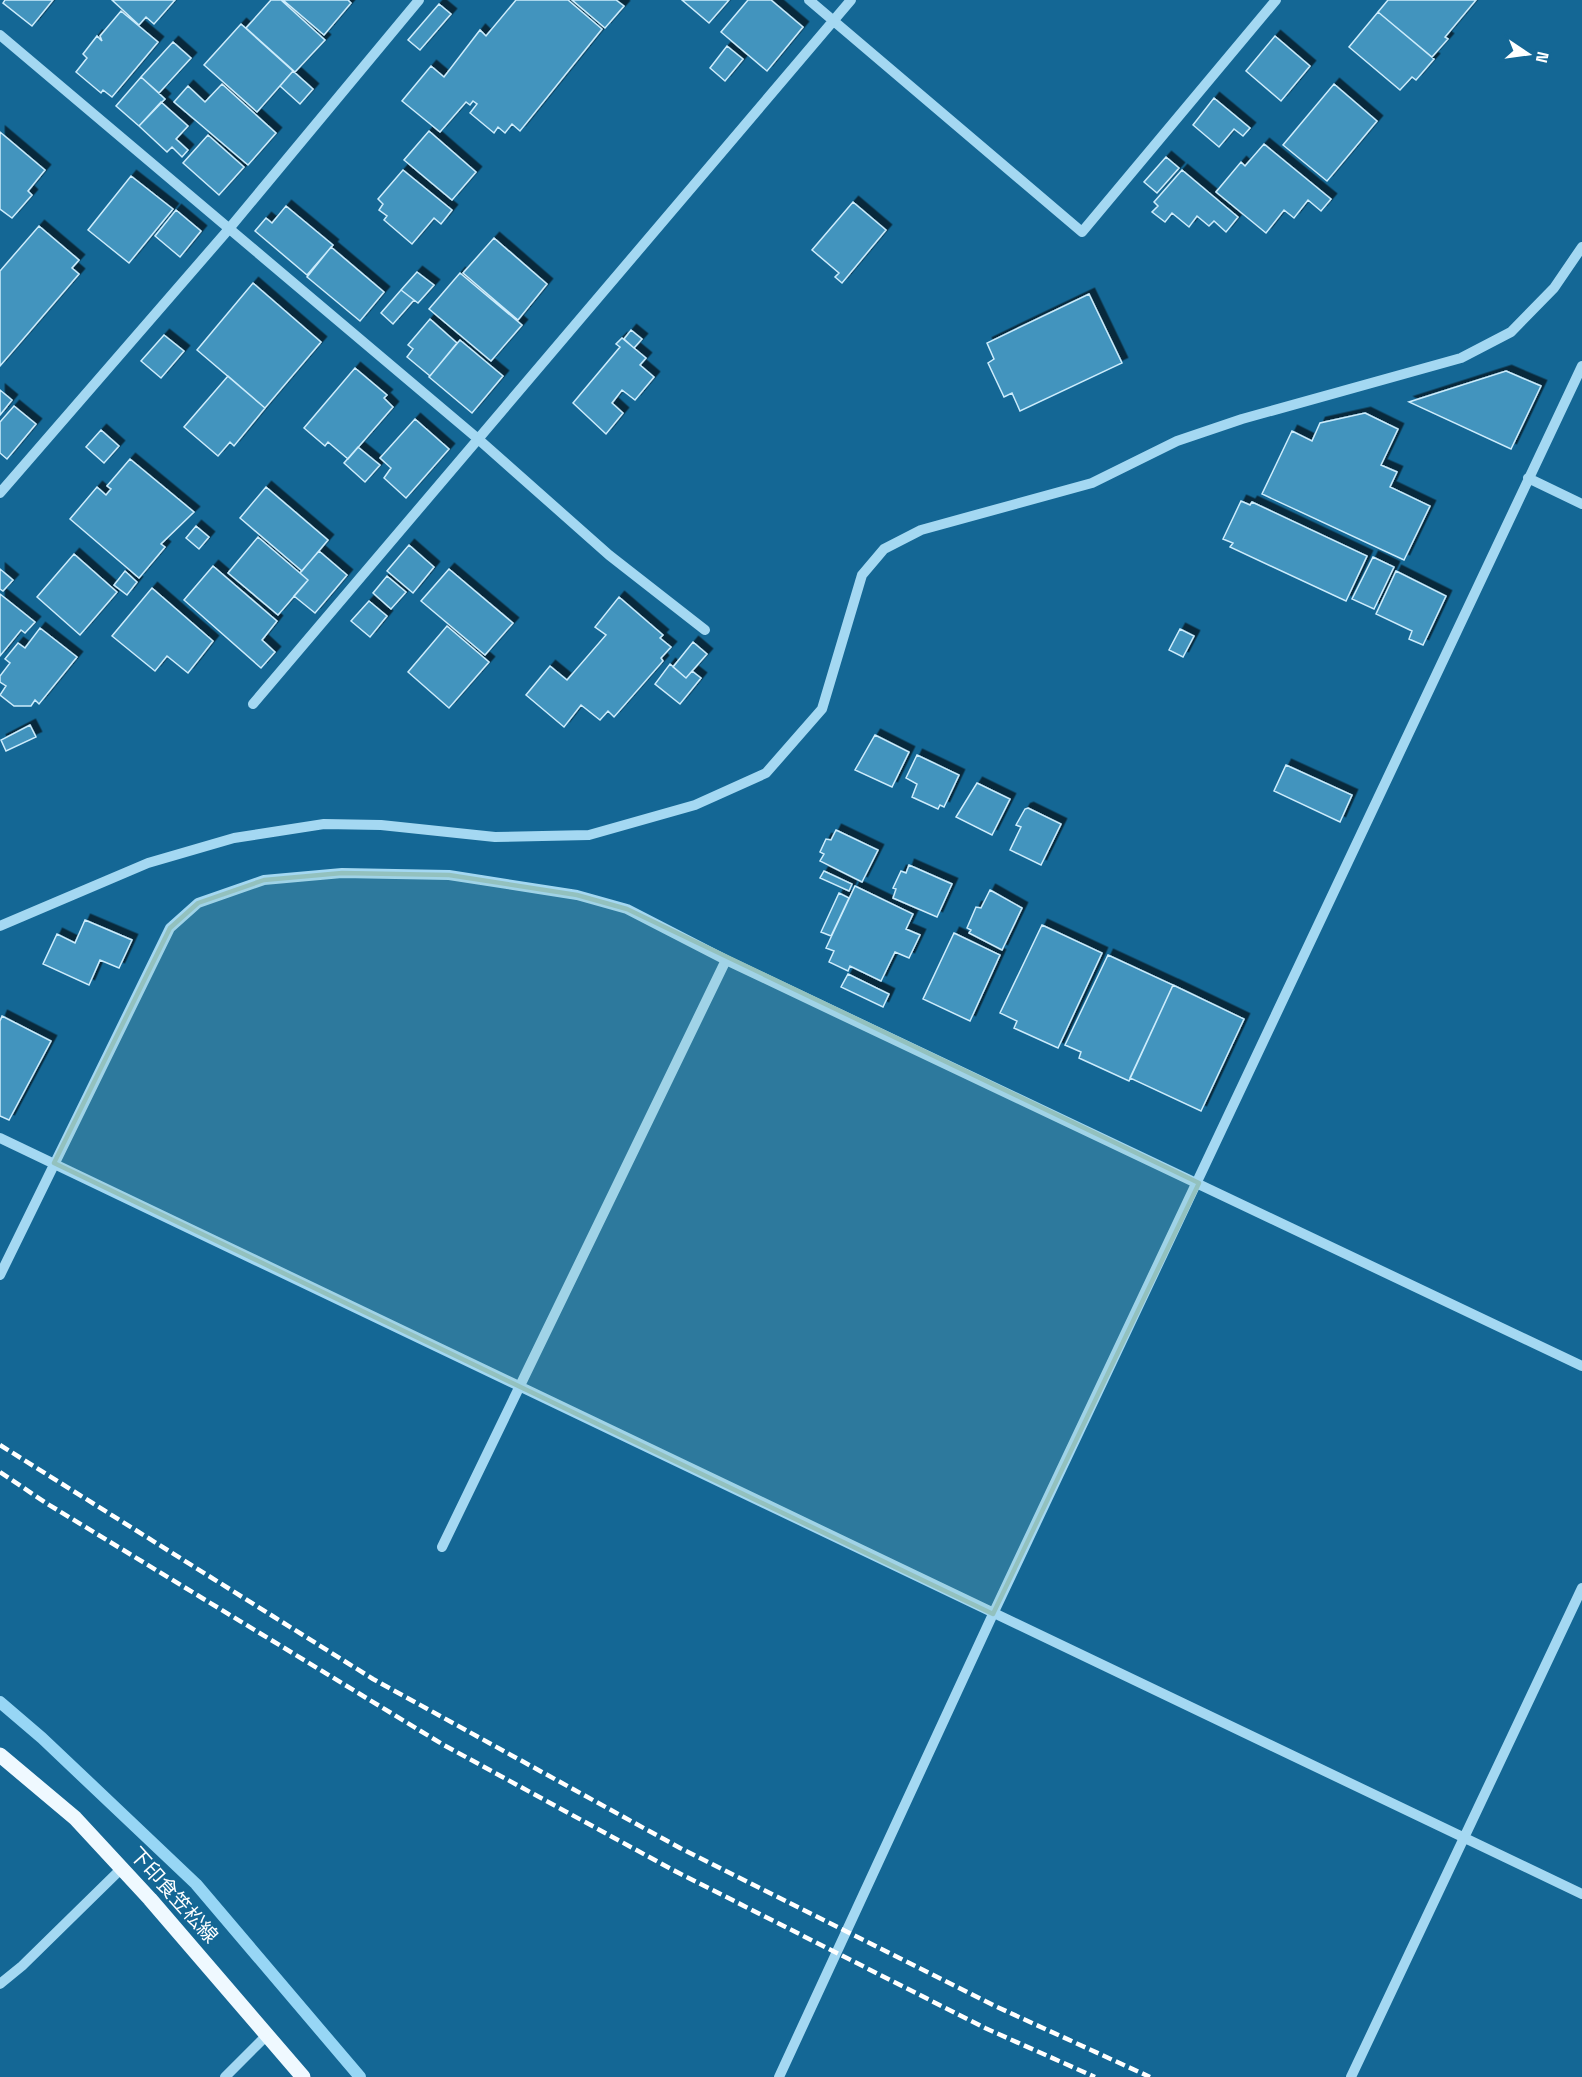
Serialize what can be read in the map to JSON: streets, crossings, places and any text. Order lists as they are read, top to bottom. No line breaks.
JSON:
{"streets":{"main road":["下印食笠松線"]},"north":"right"}
